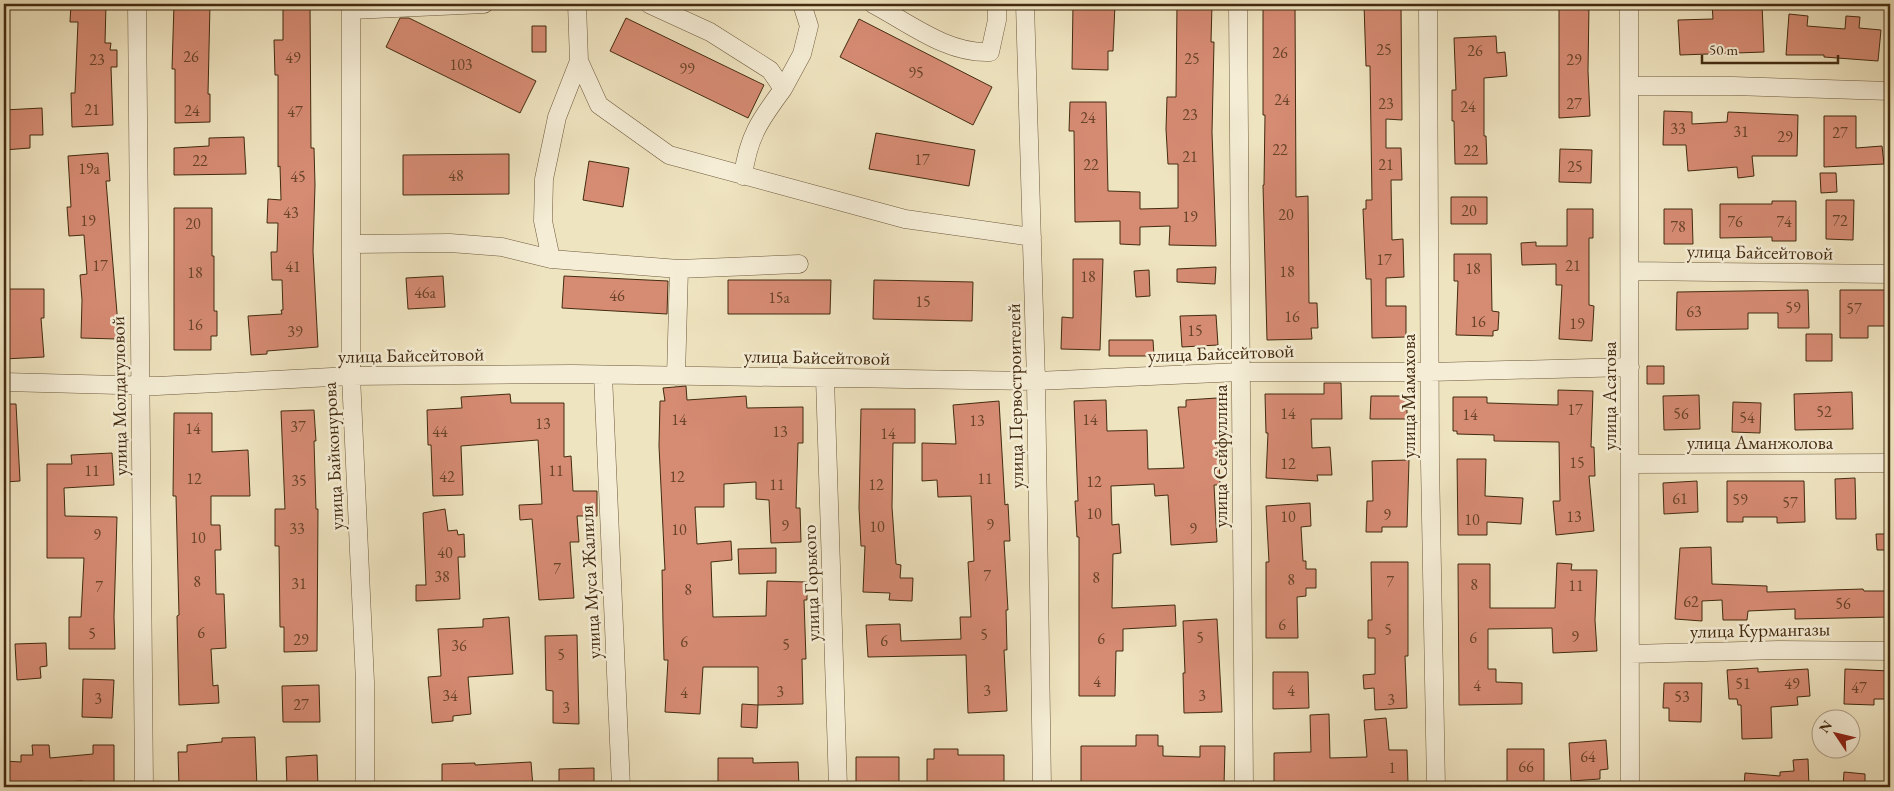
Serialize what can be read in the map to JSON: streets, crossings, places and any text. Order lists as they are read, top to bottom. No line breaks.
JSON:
{"streets":{"street":["улица Байсейтовой","улица Молдагуловой","улица Первостроителей","улица Мамахова","улица Асатова","улица Аманжолова","улица Байконурова","улица Сейфуллина","улица Муса Жалиля","улица Горького","улица Курмангазы"]},"crossings":[["улица Байсейтовой","улица Молдагуловой"],["улица Байсейтовой","улица Первостроителей"],["улица Байсейтовой","улица Мамахова"],["улица Байсейтовой","улица Асатова"],["улица Байсейтовой","улица Байконурова"],["улица Байсейтовой","улица Сейфуллина"],["улица Байсейтовой","улица Муса Жалиля"],["улица Байсейтовой","улица Горького"],["улица Асатова","улица Аманжолова"],["улица Асатова","улица Курмангазы"]],"house_numbers":["25","26","26","26","49","25","23","29","103","99","95","24","23","27","24","21","24","47","23","24","33","31","27","29","22","22","21","17","22","22","21","25","19а","48","45","20","43","20","19","19","72","76","74","20","78","17","17","21","41","18","18","18","18","46а","46","15а","15","59","57","63","16","16","19","16","15","39","17","52","14","56","14","54","14","14","13","13","37","14","44","13","14","15","12","11","11","42","12","12","11","35","12","11","12","61","59","57","10","9","10","13","10","9","9","10","33","9","10","9","10","40","7","7","38","8","8","8","7","31","8","11","7","8","62","56","6","5","6","5","5","9","5","6","6","29","6","6","5","36","5","4","51","49","4","47","3","4","3","4","34","3","53","3","3","27","3","64","66","1"],"scale_bar":"50 m","north":"top left"}
